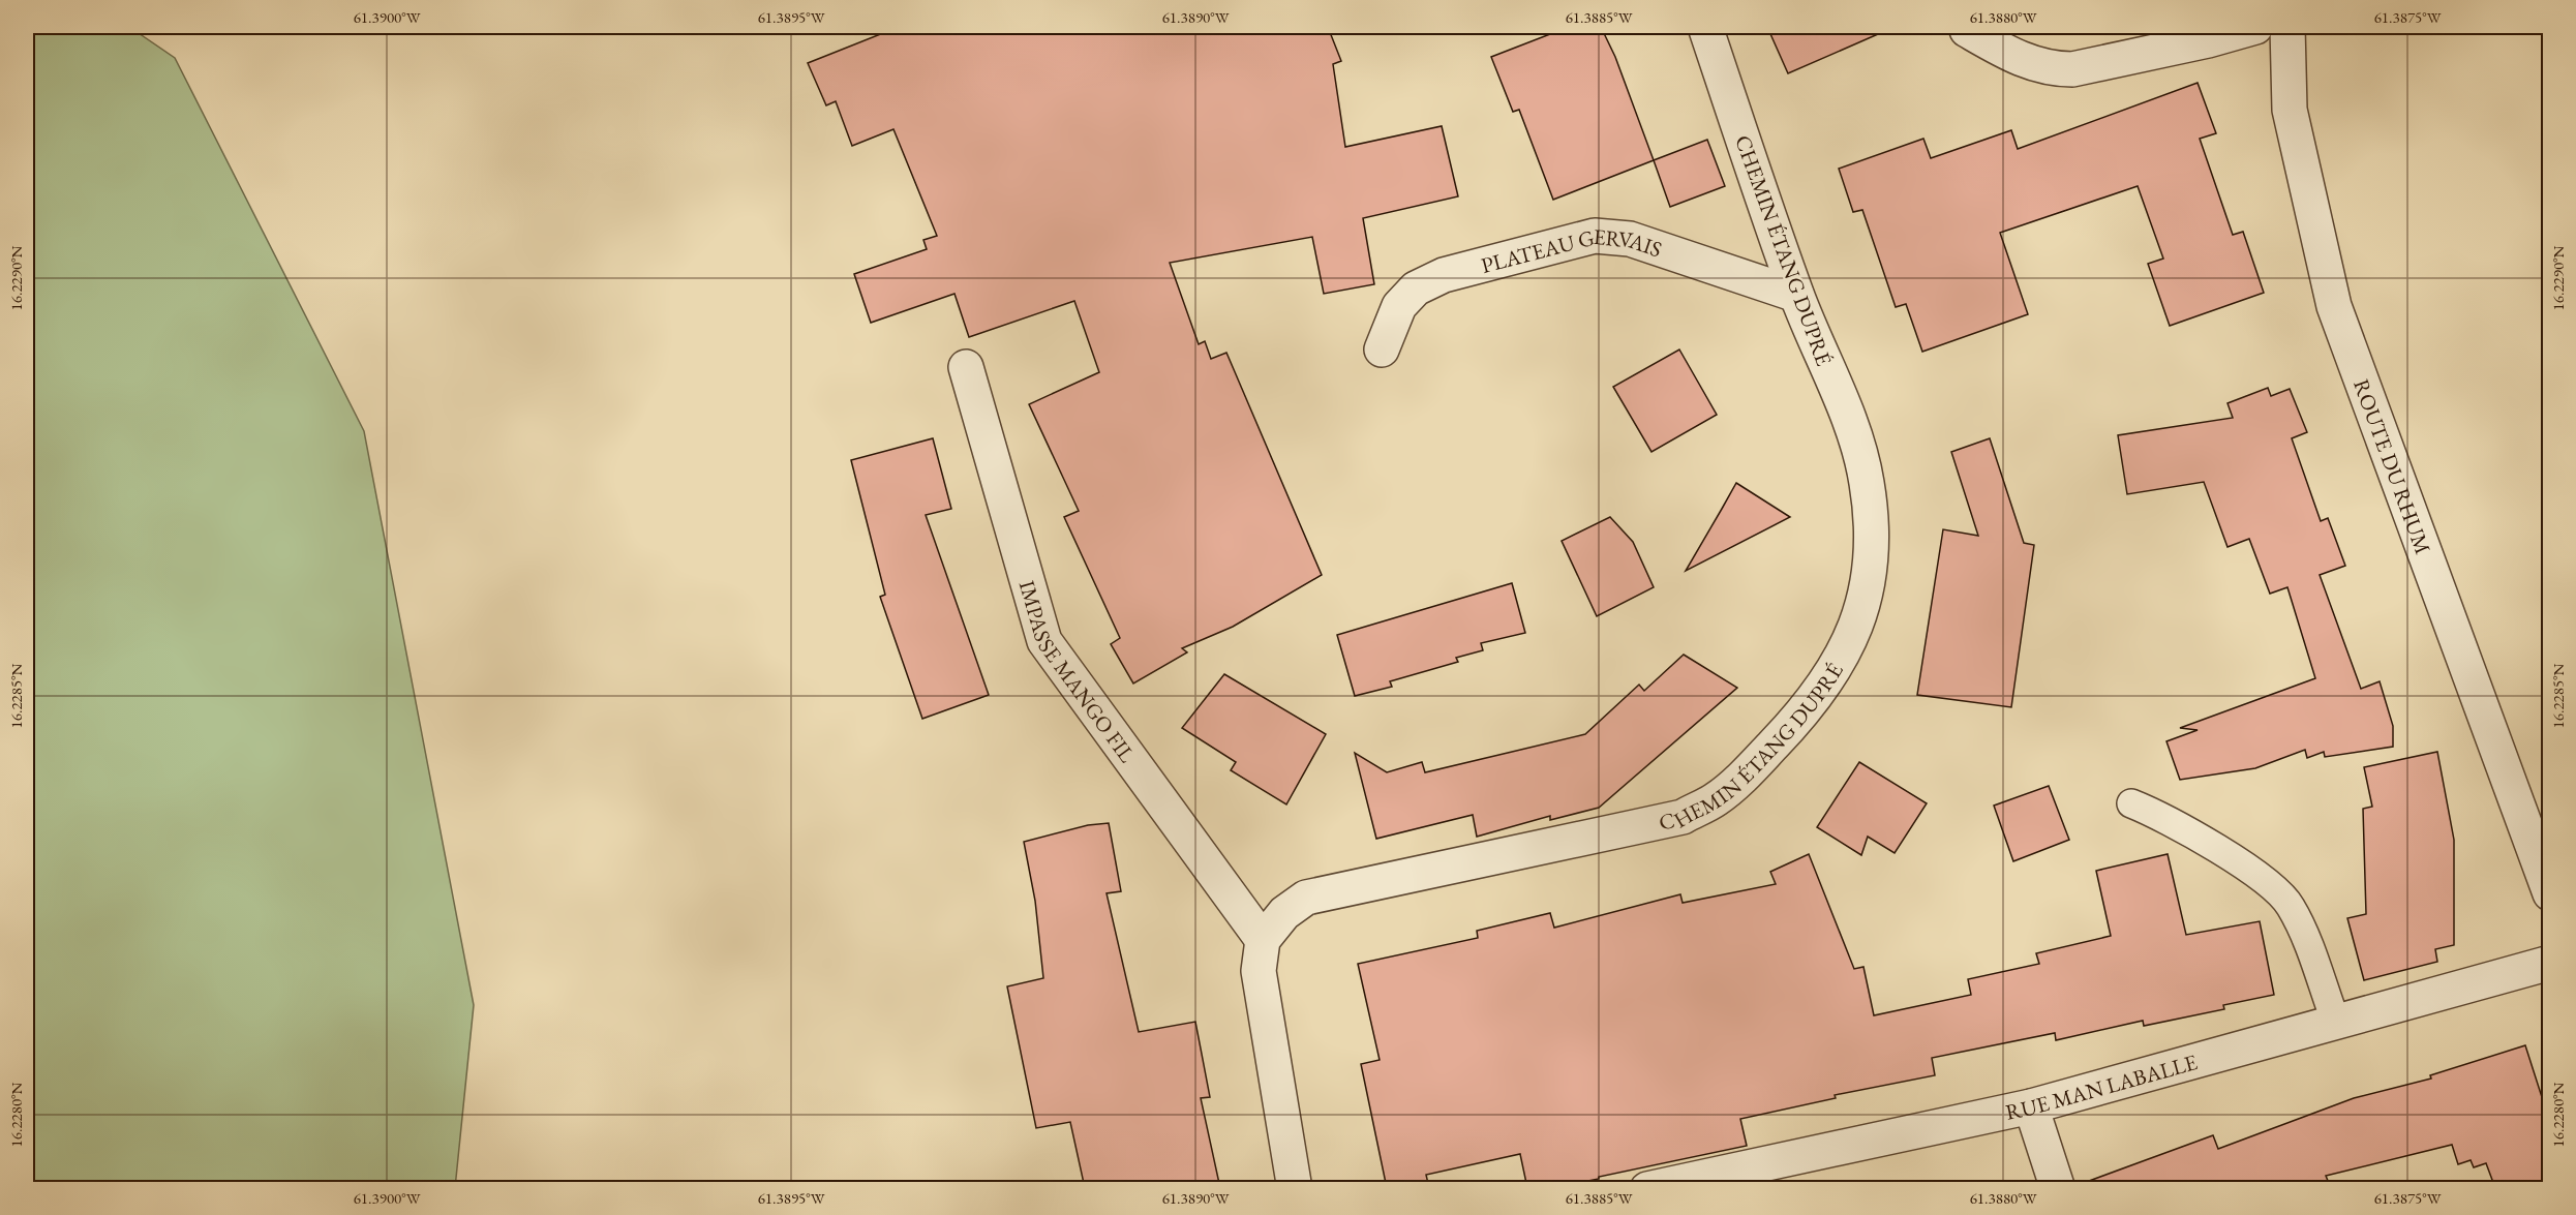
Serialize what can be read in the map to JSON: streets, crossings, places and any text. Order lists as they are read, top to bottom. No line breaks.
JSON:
{"streets":{"street":["CHEMIN ÉTANG DUPRÉ","PLATEAU GERVAIS","ROUTE DU RHUM","IMPASSE MANGO FIL","RUE MAN LABALLE"]},"crossings":[["CHEMIN ÉTANG DUPRÉ","PLATEAU GERVAIS"],["CHEMIN ÉTANG DUPRÉ","IMPASSE MANGO FIL"]],"coordinates":["61.3900°W","61.3895°W","61.3890°W","61.3885°W","61.3880°W","61.3875°W","16.2290°N","16.2285°N","16.2280°N"]}
